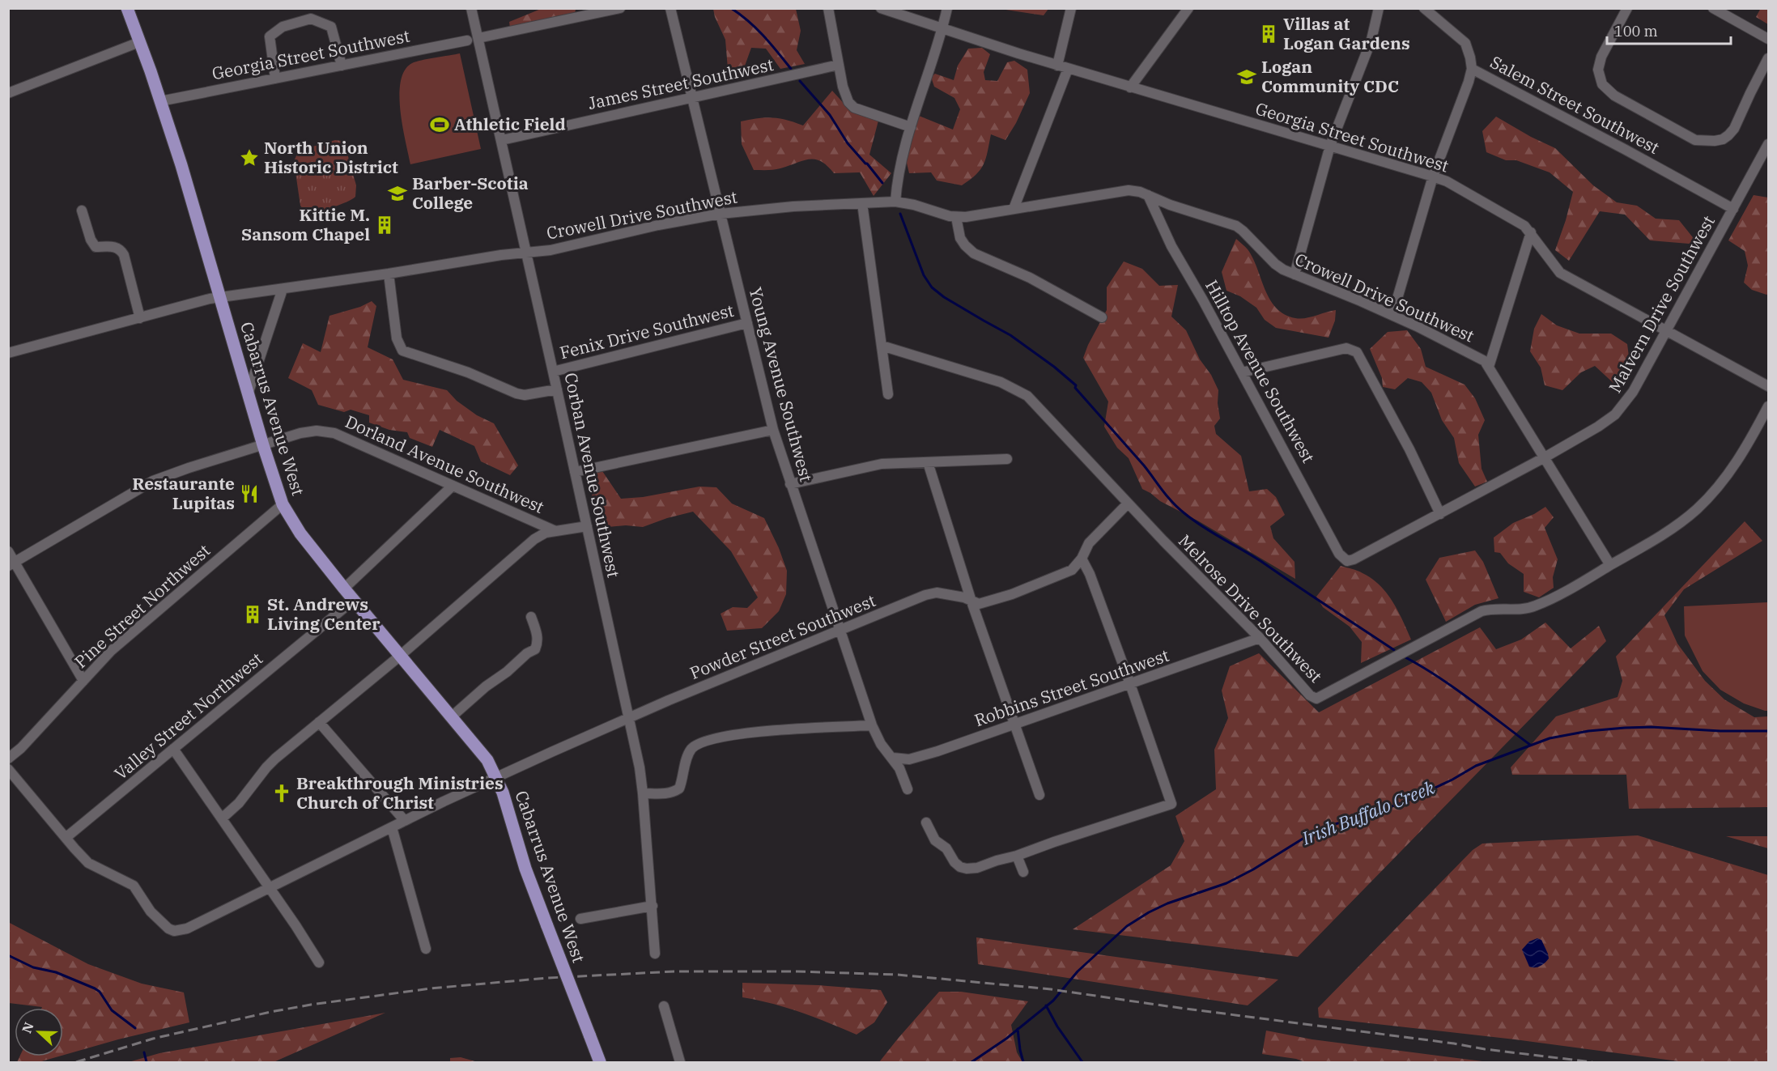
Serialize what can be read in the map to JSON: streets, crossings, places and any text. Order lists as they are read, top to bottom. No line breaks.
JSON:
{"streets":{"main road":["Cabarrus Avenue West"],"street":["Georgia Street Southwest","James Street Southwest","Salem Street Southwest","Crowell Drive Southwest","Malvern Drive Southwest","Fenix Drive Southwest","Hilltop Avenue Southwest","Young Avenue Southwest","Dorland Avenue Southwest","Corban Avenue Southwest","Pine Street Northwest","Melrose Drive Southwest","Powder Street Southwest","Robbins Street Southwest","Valley Street Northwest"]},"crossings":[["Georgia Street Southwest","Malvern Drive Southwest"],["Georgia Street Southwest","Cabarrus Avenue West"],["James Street Southwest","Young Avenue Southwest"],["James Street Southwest","Corban Avenue Southwest"],["Salem Street Southwest","Malvern Drive Southwest"],["Crowell Drive Southwest","Malvern Drive Southwest"],["Crowell Drive Southwest","Hilltop Avenue Southwest"],["Crowell Drive Southwest","Young Avenue Southwest"],["Crowell Drive Southwest","Cabarrus Avenue West"],["Crowell Drive Southwest","Corban Avenue Southwest"],["Crowell Drive Southwest","Melrose Drive Southwest"],["Malvern Drive Southwest","Hilltop Avenue Southwest"],["Fenix Drive Southwest","Young Avenue Southwest"],["Fenix Drive Southwest","Corban Avenue Southwest"],["Young Avenue Southwest","Powder Street Southwest"],["Young Avenue Southwest","Robbins Street Southwest"],["Cabarrus Avenue West","Dorland Avenue Southwest"],["Cabarrus Avenue West","Pine Street Northwest"],["Cabarrus Avenue West","Powder Street Southwest"],["Cabarrus Avenue West","Valley Street Northwest"],["Corban Avenue Southwest","Powder Street Southwest"],["Melrose Drive Southwest","Robbins Street Southwest"],["Powder Street Southwest","Valley Street Northwest"]],"water":["Irish Buffalo Creek"],"places":{"building":["Villas at Logan Gardens","Kittie M. Sansom Chapel","St. Andrews Living Center"],"school or university":["Logan Community CDC","Barber-Scotia College"],"sports":["Athletic Field"],"place":["North Union Historic District"],"restaurant":["Restaurante Lupitas"],"church":["Breakthrough Ministries Church of Christ"]},"scale_bar":"100 m","north":"left"}
